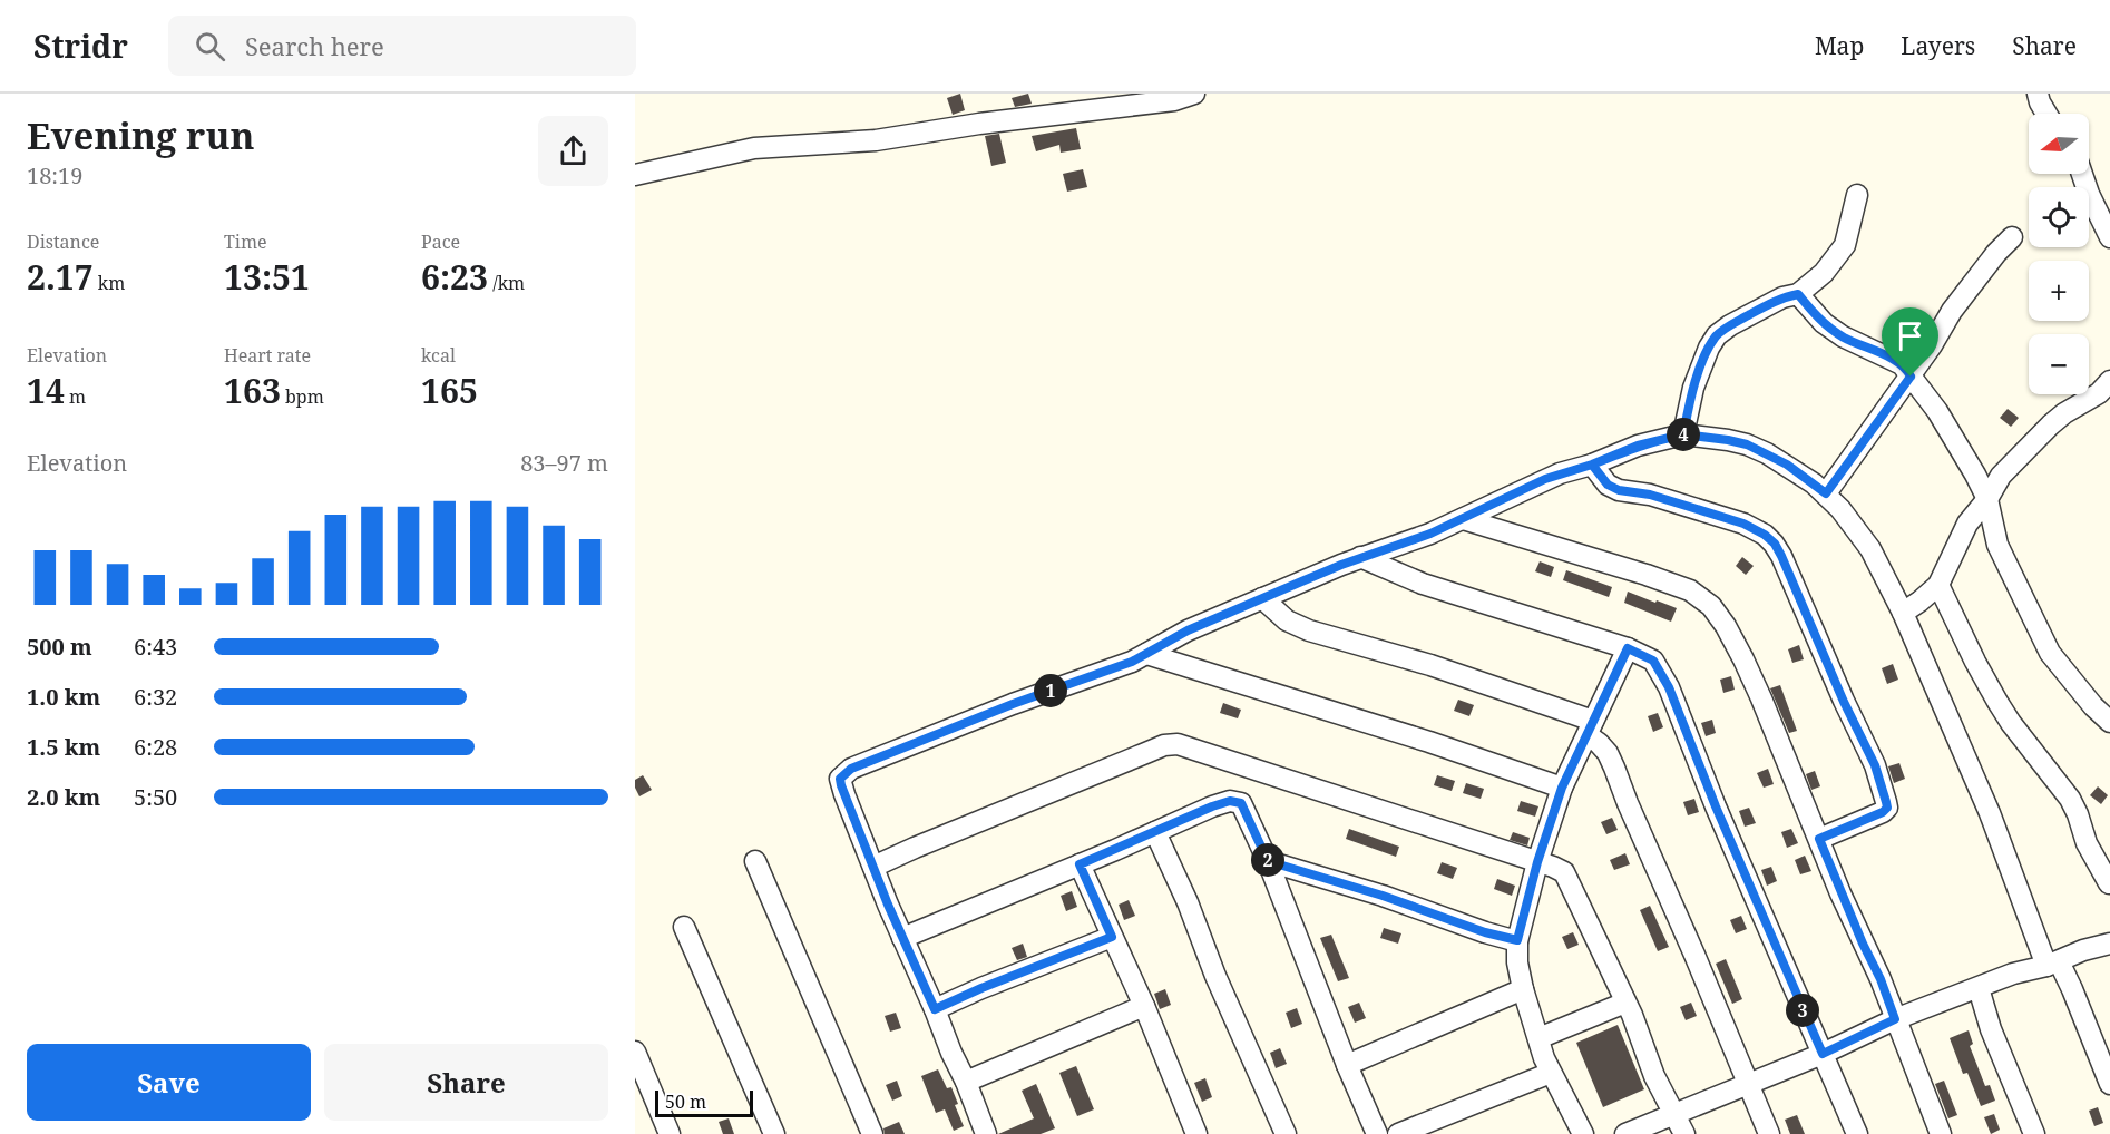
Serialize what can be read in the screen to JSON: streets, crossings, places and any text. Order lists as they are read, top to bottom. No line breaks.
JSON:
{"scale_bar":"50 m","north":"left","page":{"header":"Stridr","search":"Search here","nav":["Map","Layers","Share"],"heading":["Evening run","18:19"],"map_buttons":["+","−"],"stats":[["Distance","2.17 km"],["Time","13:51"],["Pace","6:23 /km"],["Elevation","14 m"],["Heart rate","163 bpm"],["kcal","165"]],"pins":["4","1","2","3"],"chart":["Elevation","83–97 m"],"list":[{"name":"500 m","note":"6:43"},{"name":"1.0 km","note":"6:32"},{"name":"1.5 km","note":"6:28"},{"name":"2.0 km","note":"5:50"}],"buttons":["Save","Share"],"scale":"50 m"}}
